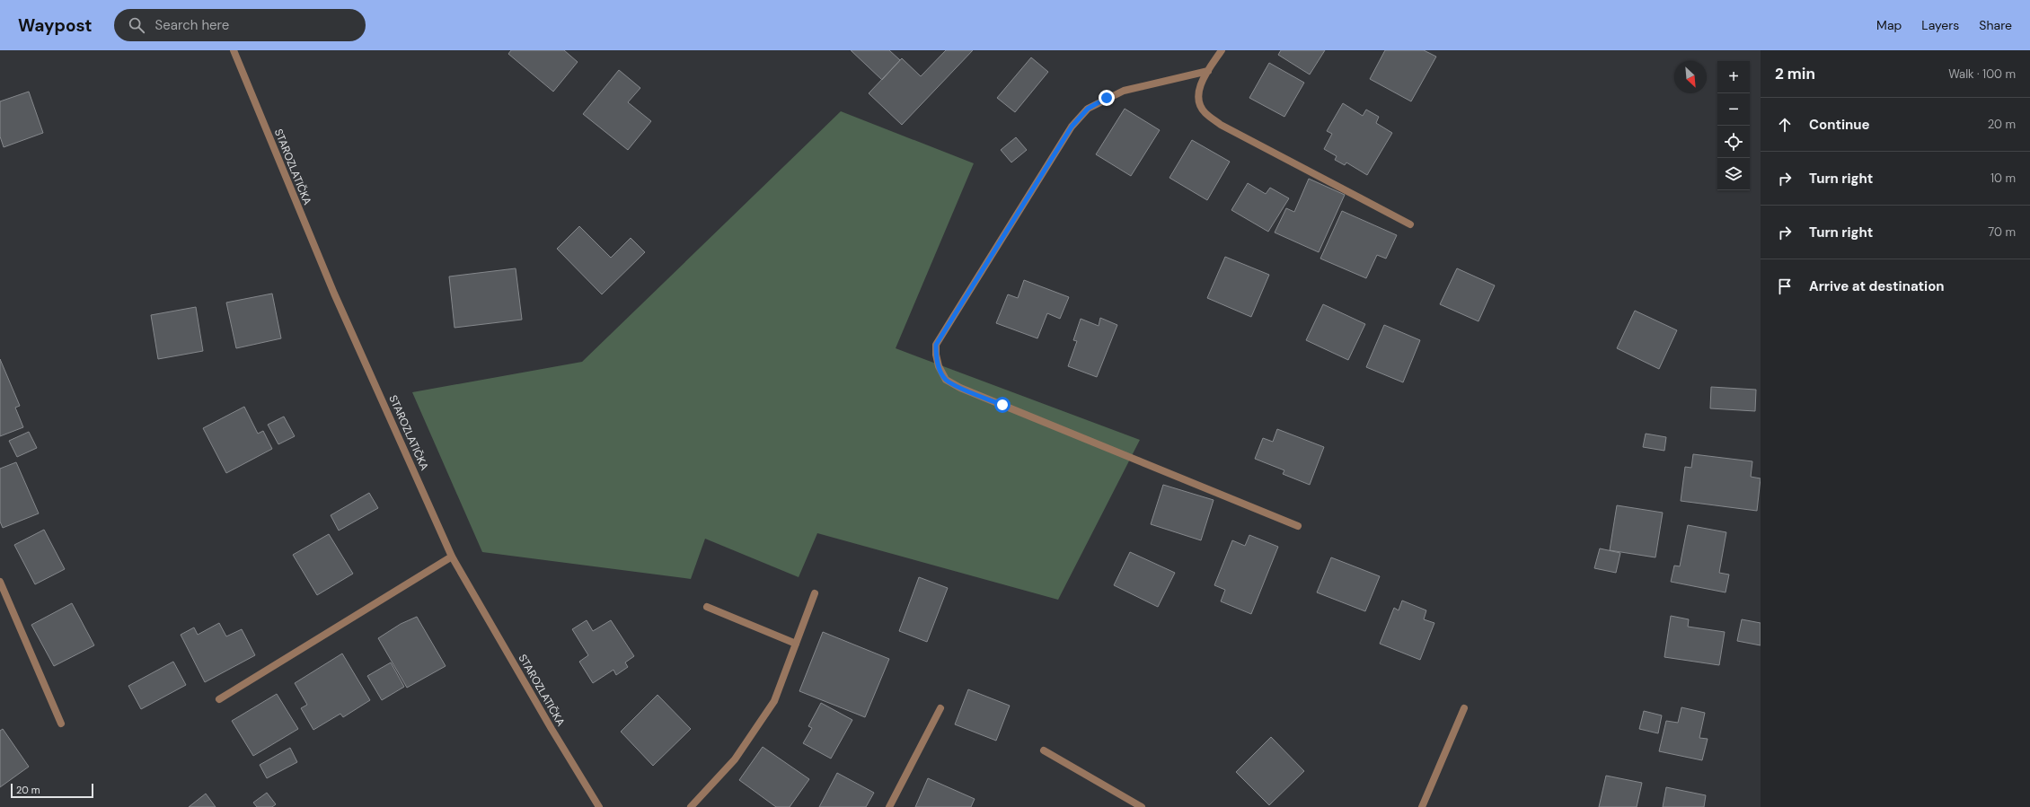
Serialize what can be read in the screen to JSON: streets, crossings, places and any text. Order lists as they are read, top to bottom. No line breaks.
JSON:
{"streets":{"street":["STAROZLATIČKA"]},"scale_bar":"20 m","north":"bottom right","page":{"header":"Waypost","search":"Search here","nav":["Map","Layers","Share"],"heading":["2 min","Walk · 100 m"],"map_buttons":["+","−"],"list":[["Continue","20 m"],["Turn right","10 m"],["Turn right","70 m"],"Arrive at destination"],"scale":"20 m"}}
